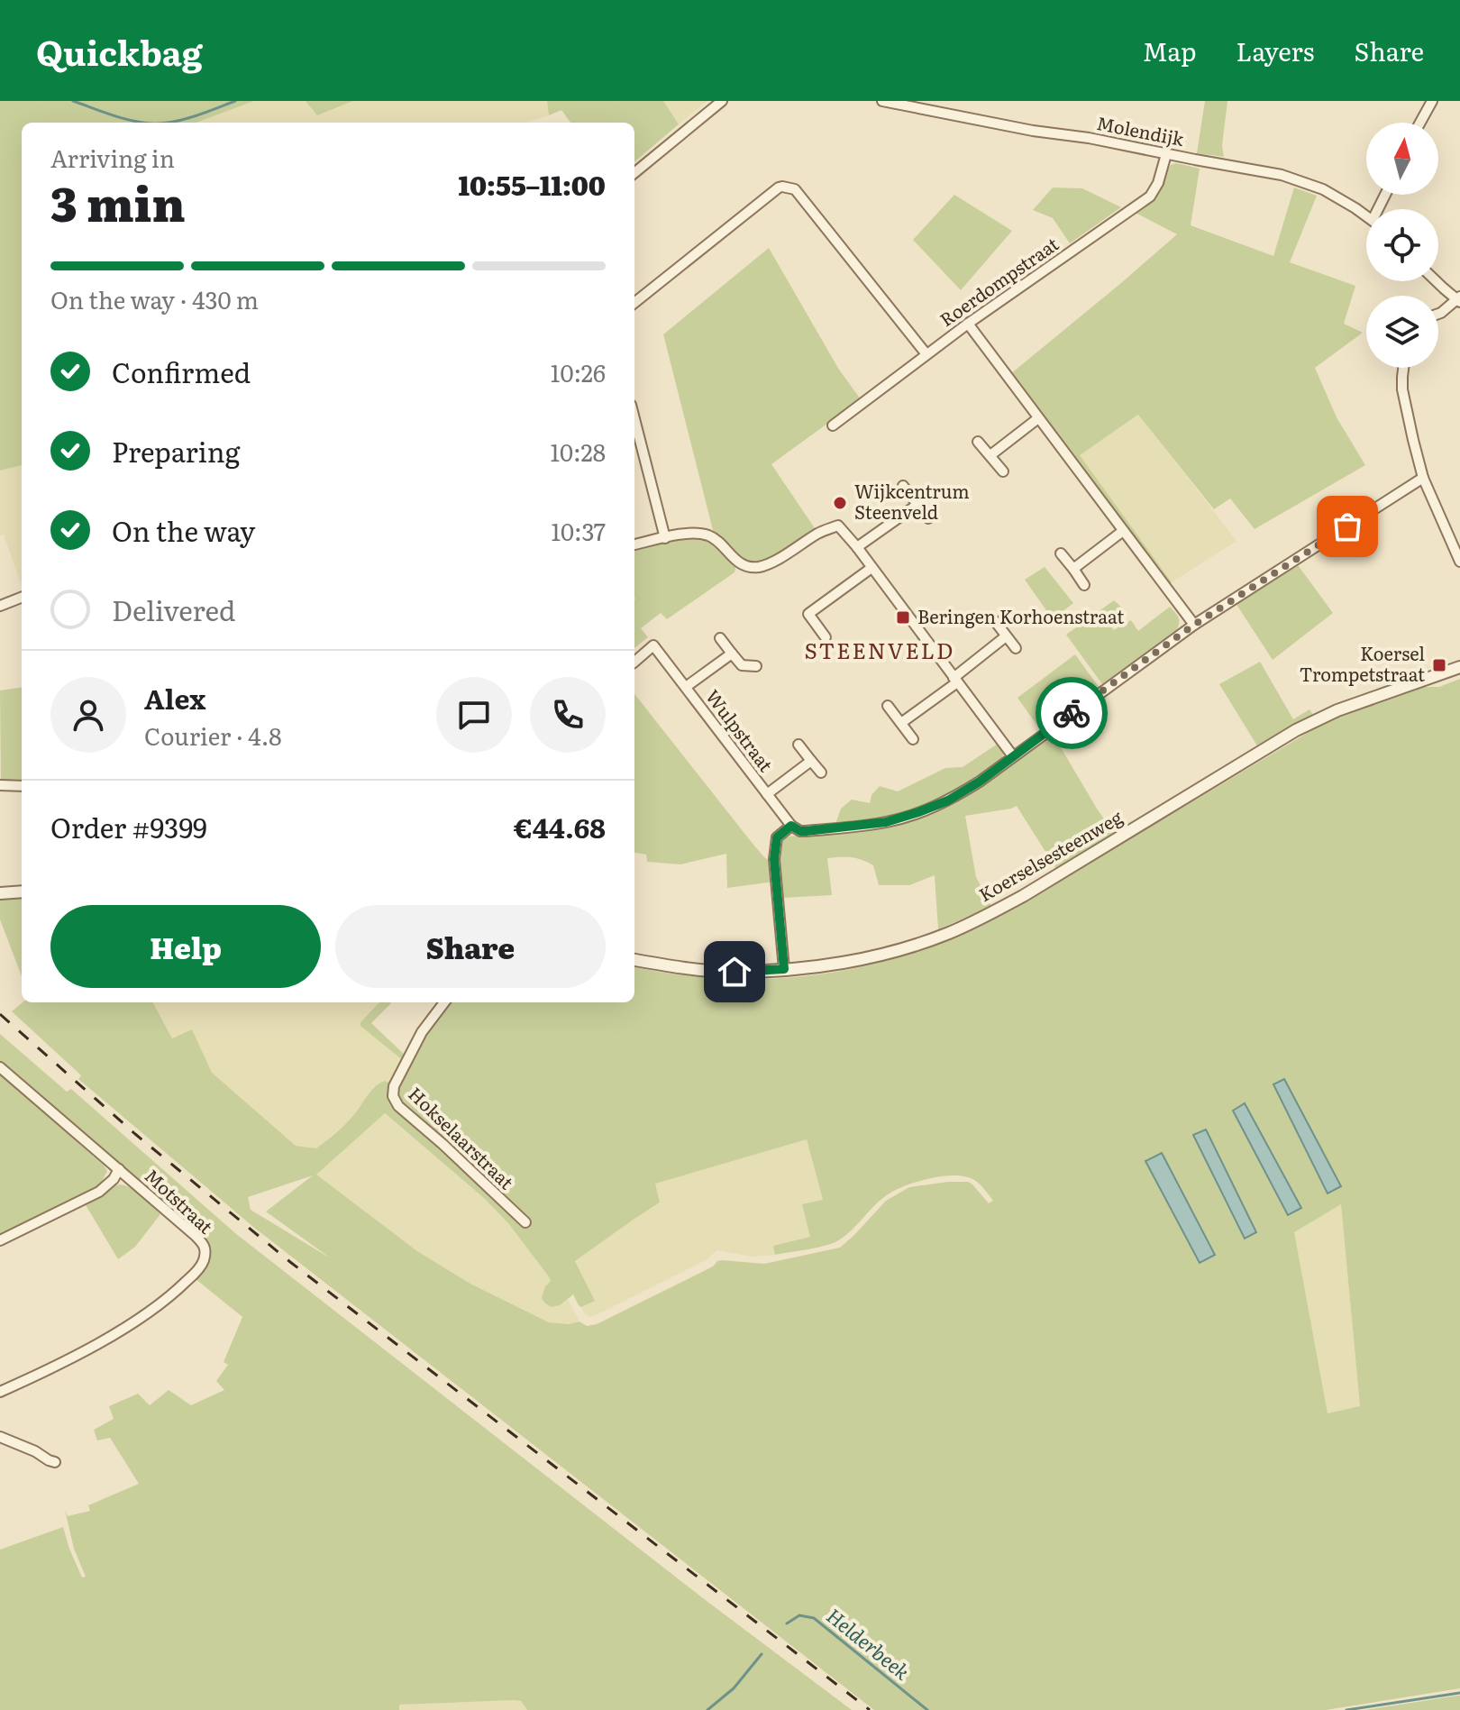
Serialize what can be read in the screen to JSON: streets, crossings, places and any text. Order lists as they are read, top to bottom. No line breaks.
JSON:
{"streets":{"street":["Molendijk","Roerdompstraat","Wulpstraat","Koerselsesteenweg","Hokselaarstraat","Motstraat"]},"crossings":[["Molendijk","Roerdompstraat"]],"districts":["STEENVELD"],"water":["Helderbeek"],"places":{"other":["Wijkcentrum Steenveld"],"transit":["Beringen Korhoenstraat","Koersel Trompetstraat"]},"north":"top","page":{"header":"Quickbag","nav":["Map","Layers","Share"],"heading":["3 min","Arriving in","10:55–11:00"],"panel":["Alex","Courier · 4.8","Order #9399","€44.68"],"bar":"On the way · 430 m","list":[["Confirmed","10:26"],["Preparing","10:28"],["On the way","10:37"],"Delivered"],"buttons":["Help","Share"]}}
